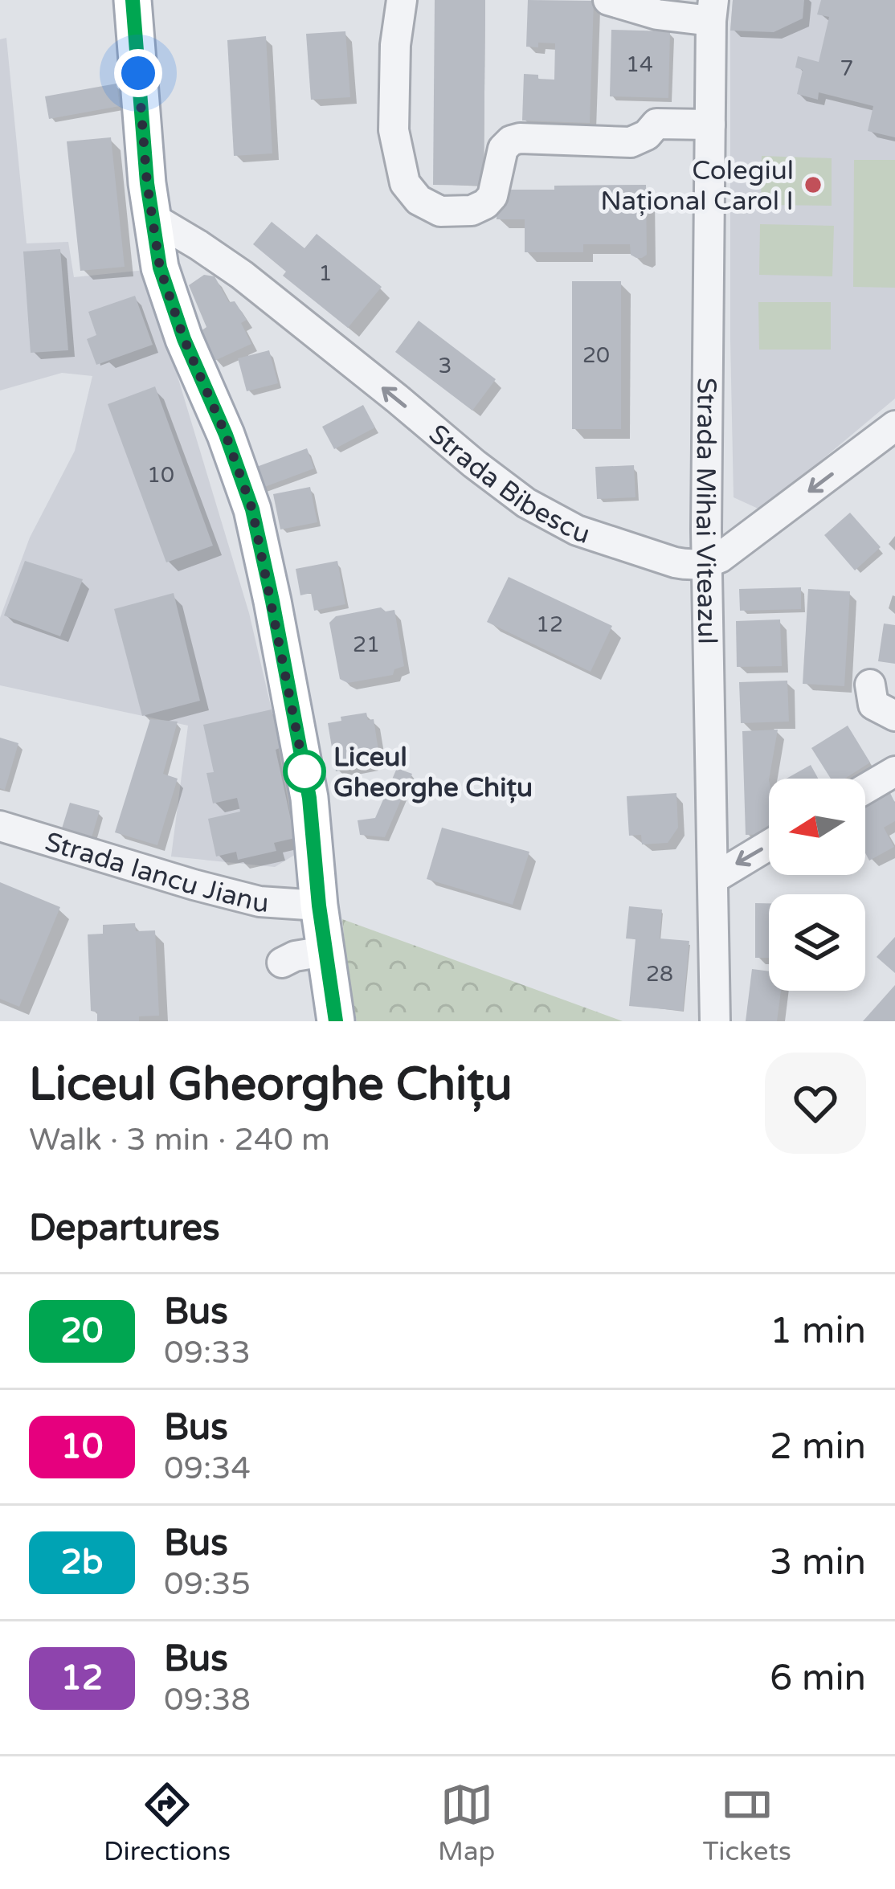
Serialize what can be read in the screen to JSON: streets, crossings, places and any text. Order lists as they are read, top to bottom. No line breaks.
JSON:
{"streets":{"street":["Strada Bibescu","Strada Mihai Viteazul","Strada Iancu Jianu"]},"crossings":[["Strada Bibescu","Strada Mihai Viteazul"]],"one_way":["Strada Bibescu"],"places":["Colegiul Național Carol I","Liceul Gheorghe Chițu"],"lines":["bus line 20"],"house_numbers":["14","7","1","20","3","10","12","21","28"],"north":"left","page":{"heading":[["Liceul Gheorghe Chițu","Walk · 3 min · 240 m"],"Departures"],"list":[{"mark":"20","name":"Bus","note":"09:33","value":"1 min"},{"mark":"10","name":"Bus","note":"09:34","value":"2 min"},{"mark":"2b","name":"Bus","note":"09:35","value":"3 min"},{"mark":"12","name":"Bus","note":"09:38","value":"6 min"}],"tabs":["Directions","Map","Tickets"]}}
